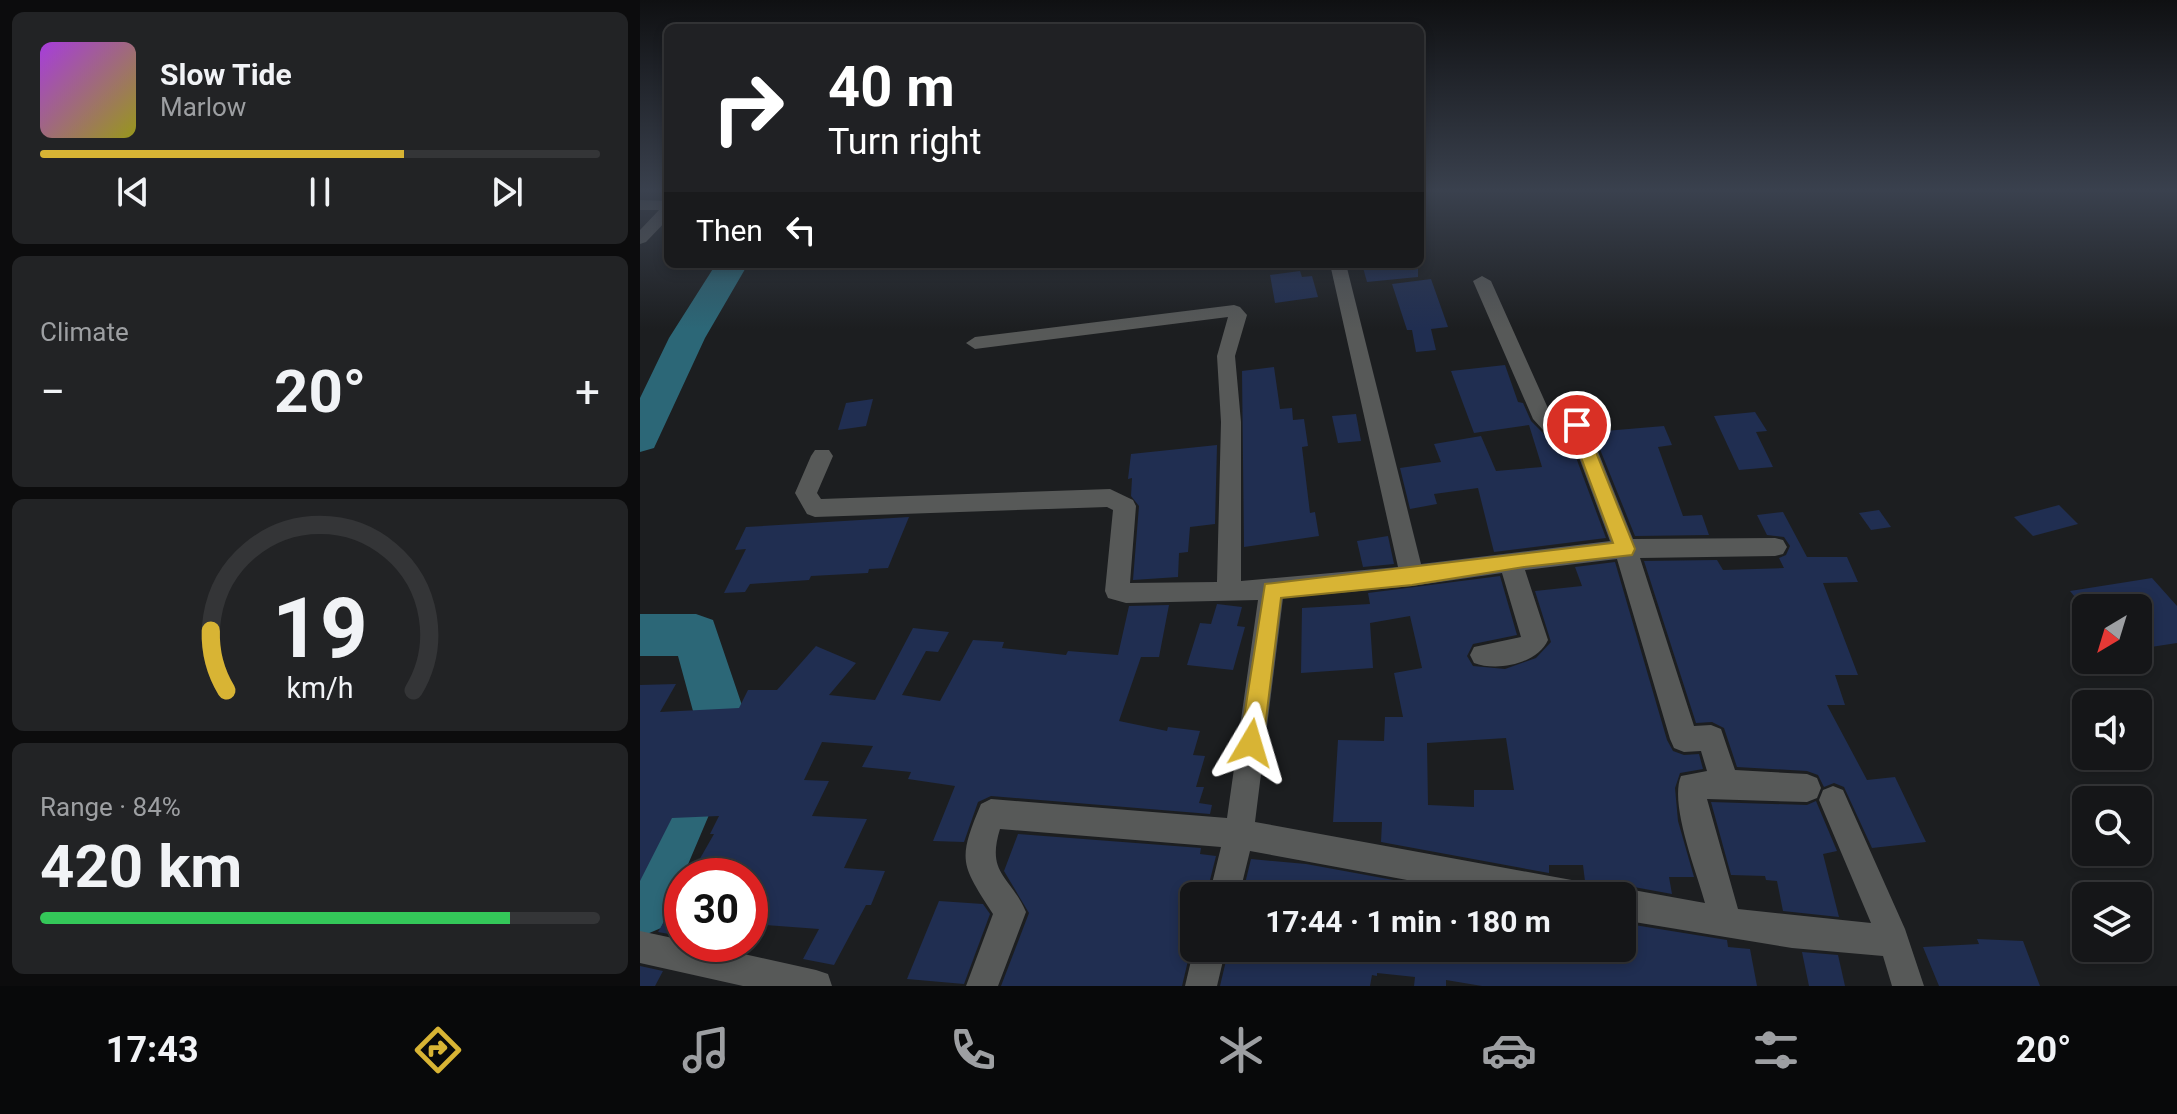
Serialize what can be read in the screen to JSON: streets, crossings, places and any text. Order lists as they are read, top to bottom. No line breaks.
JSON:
{"north":"bottom left","page":{"turn":["40 m","Turn right"],"song":["Slow Tide","Marlow"],"then":"Then","tile":["Climate",["Range · 84%","420 km"]],"heat":["−","20°","+"],"limit":"30","trip":"17:44 · 1 min · 180 m","tabs":["17:43","20°"],"gauge":["19","km/h"]}}
